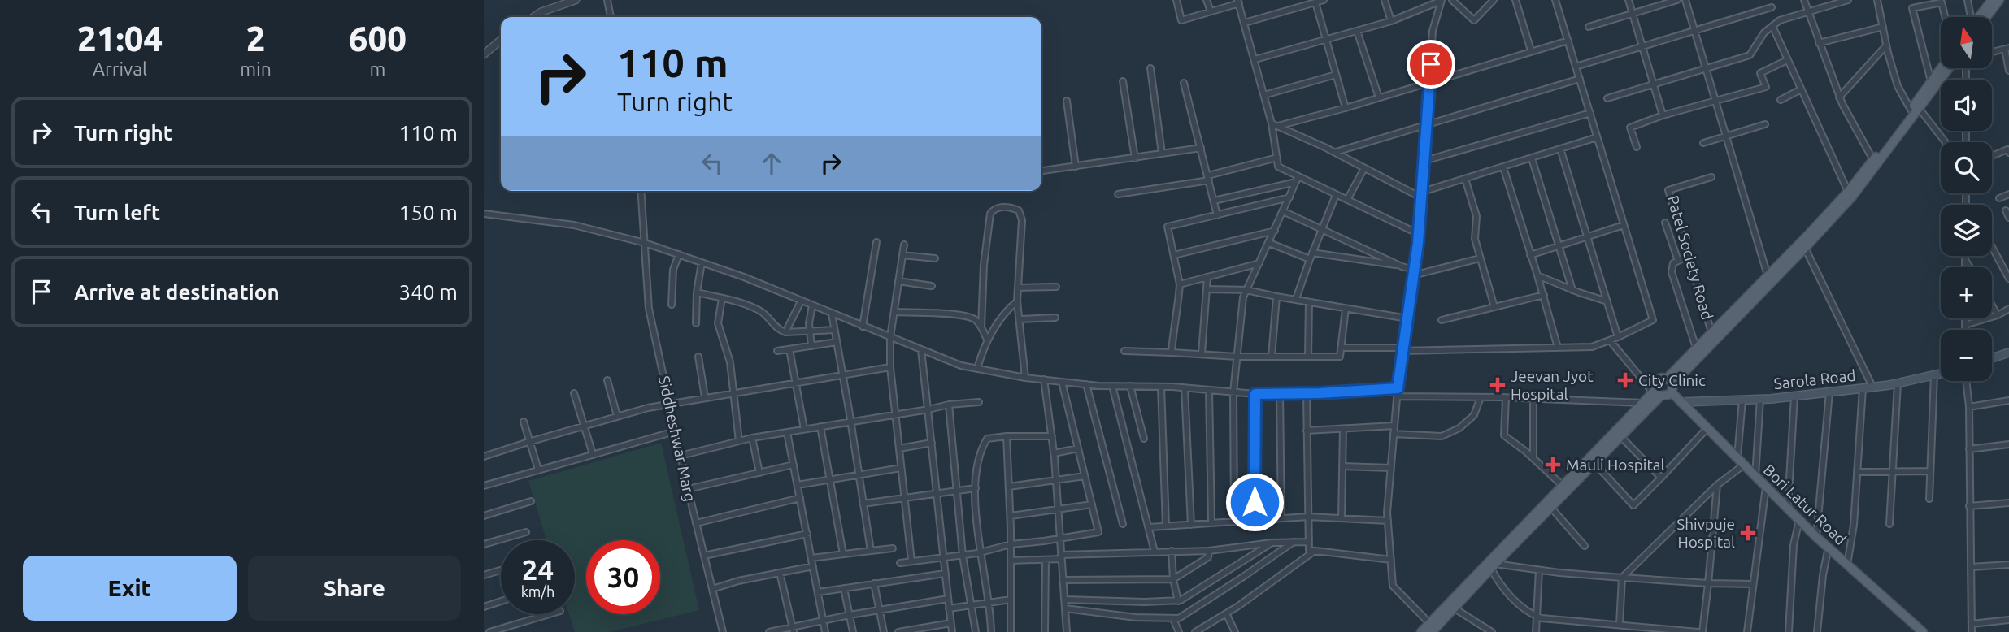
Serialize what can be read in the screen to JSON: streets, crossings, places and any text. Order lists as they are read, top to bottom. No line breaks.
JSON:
{"streets":{"main road":["Sarola Road","Bori Latur Road"],"street":["Patel Society Road","Siddheshwar Marg"]},"crossings":[["Sarola Road","Bori Latur Road"]],"places":{"health":["City Clinic","Jeevan Jyot Hospital","Mauli Hospital","Shivpuje Hospital"]},"north":"top","page":{"eta":["21:04","Arrival","2","min","600","m"],"map_buttons":["+","−"],"turn":["110 m","Turn right"],"list":[{"name":"Turn right","value":"110 m"},{"name":"Turn left","value":"150 m"},{"name":"Arrive at destination","value":"340 m"}],"speed":"24 km/h","limit":"30","buttons":["Exit","Share"]}}
